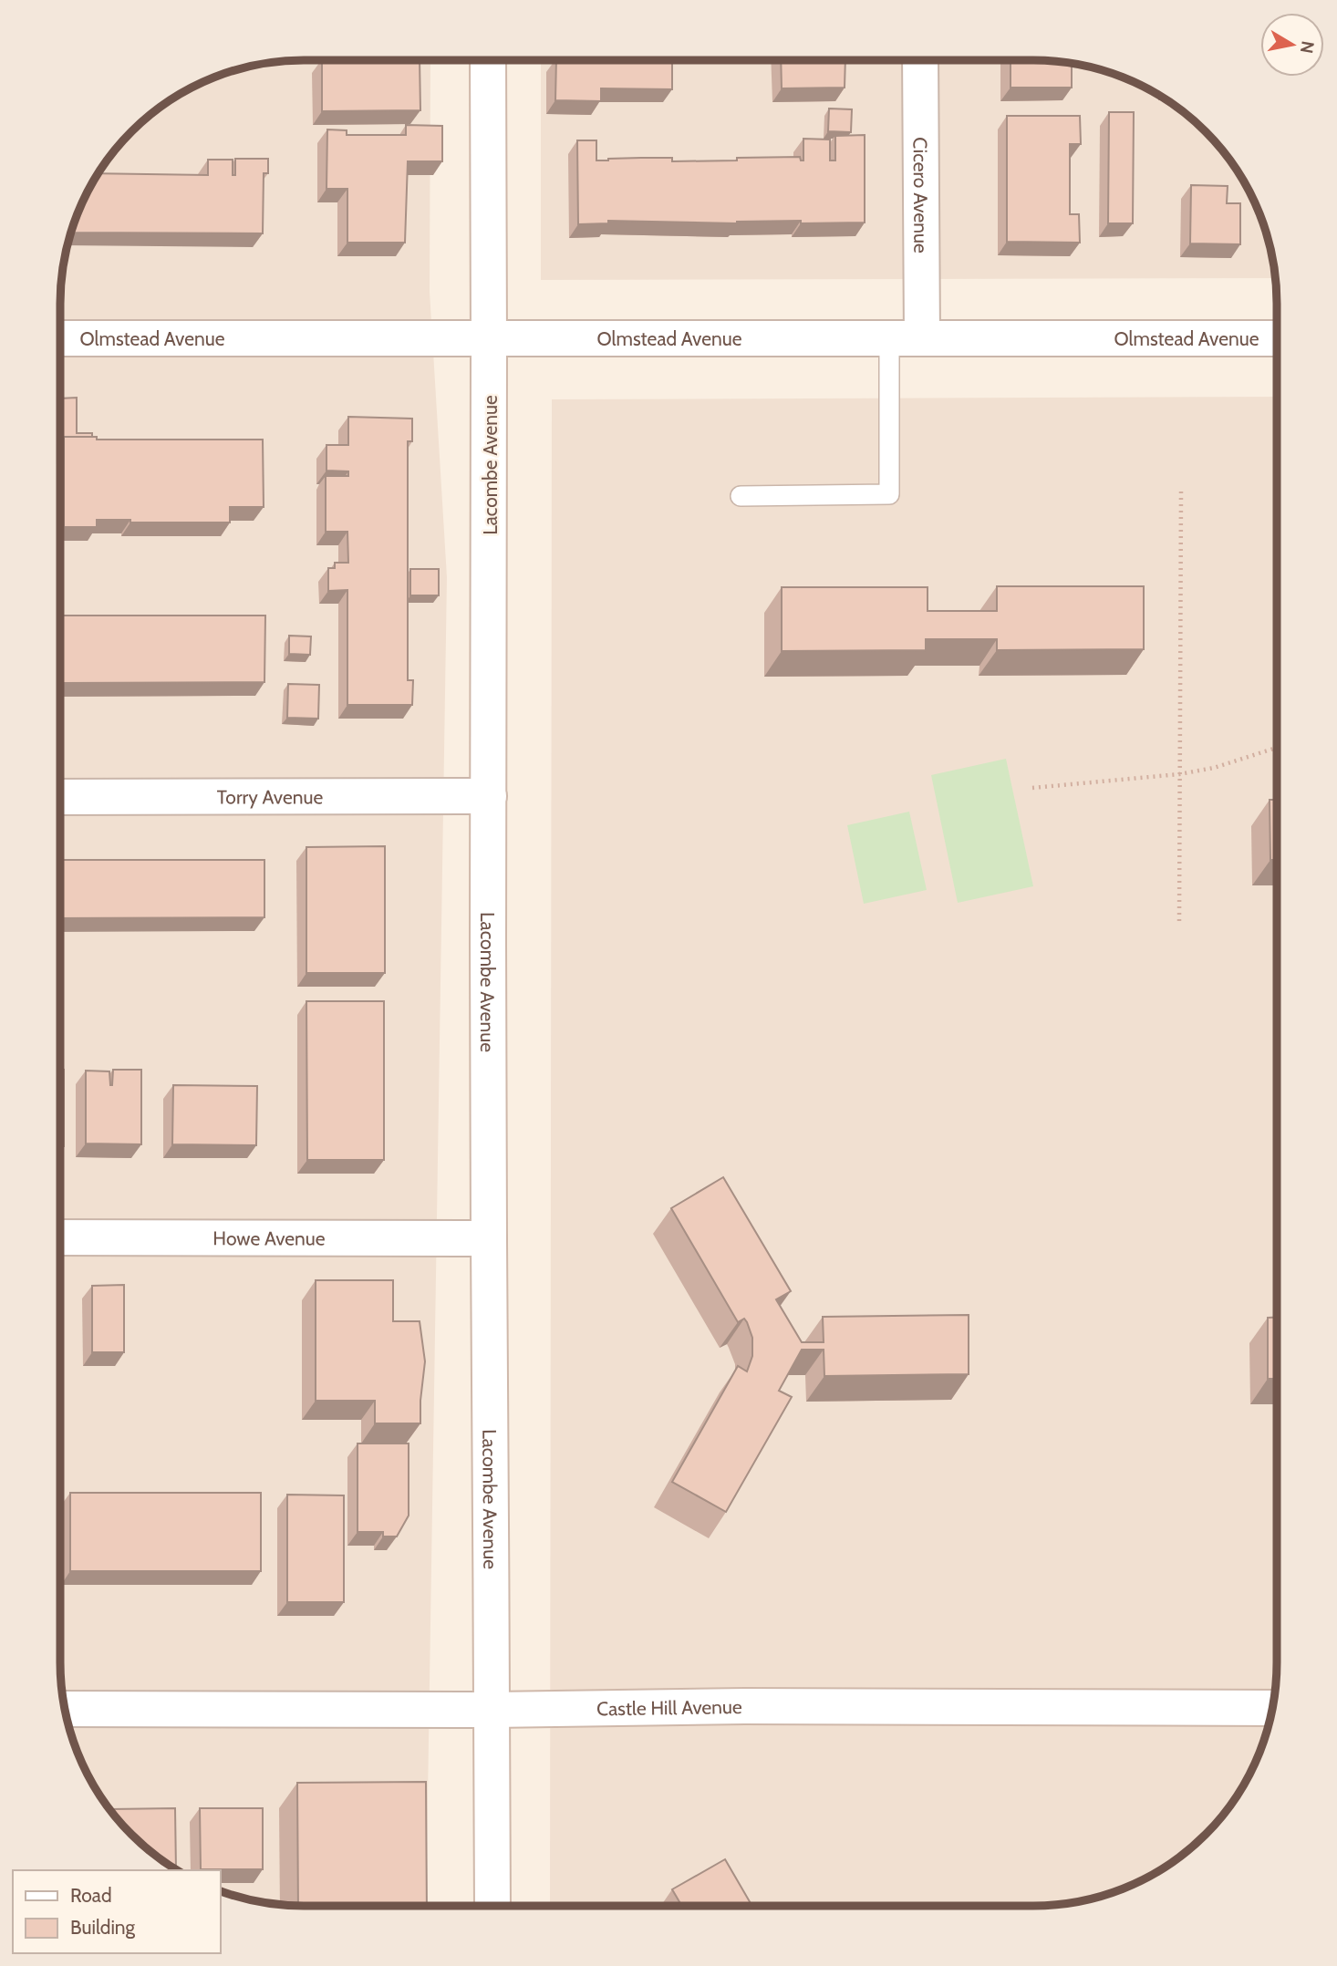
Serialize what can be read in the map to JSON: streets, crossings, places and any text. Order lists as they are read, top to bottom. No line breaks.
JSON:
{"streets":{"street":["Cicero Avenue","Olmstead Avenue","Lacombe Avenue","Torry Avenue","Howe Avenue","Castle Hill Avenue"]},"crossings":[["Cicero Avenue","Olmstead Avenue"],["Olmstead Avenue","Lacombe Avenue"],["Lacombe Avenue","Torry Avenue"],["Lacombe Avenue","Howe Avenue"],["Lacombe Avenue","Castle Hill Avenue"]],"legend":["Road","Building"],"north":"right"}
